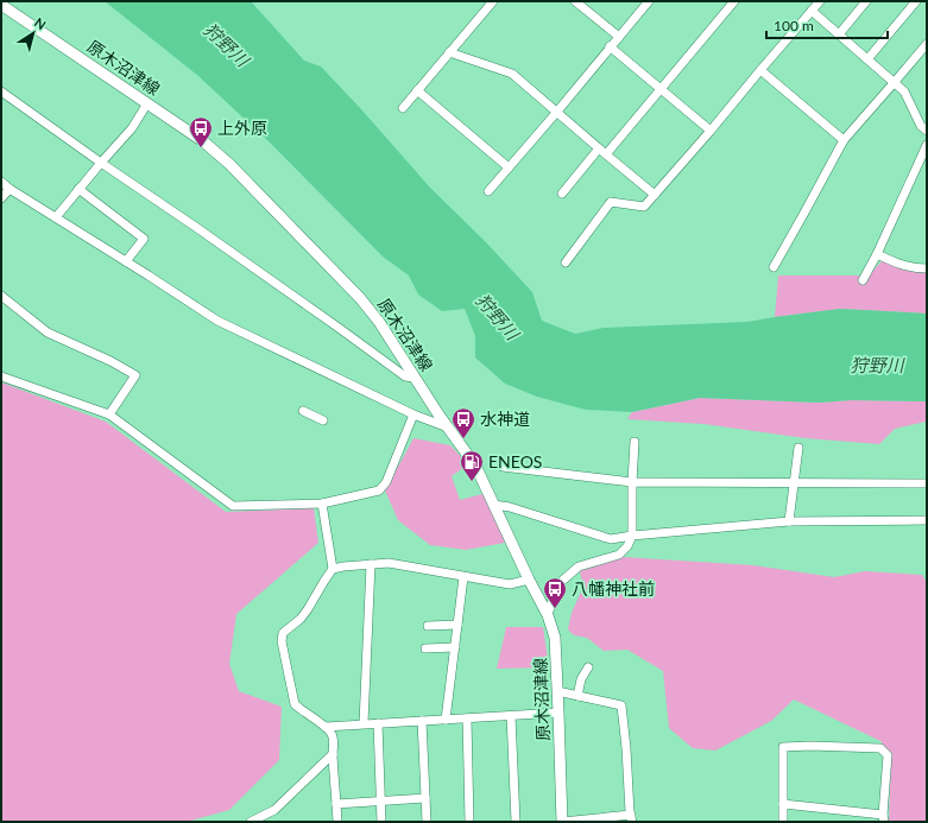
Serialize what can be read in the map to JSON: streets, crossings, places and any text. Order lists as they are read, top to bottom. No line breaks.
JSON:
{"streets":{"main road":["原木沼津線"]},"water":["狩野川"],"places":{"bus stop":["上外原","水神道","八幡神社前"],"fuel station":["ENEOS"]},"scale_bar":"100 m","north":"top right"}
